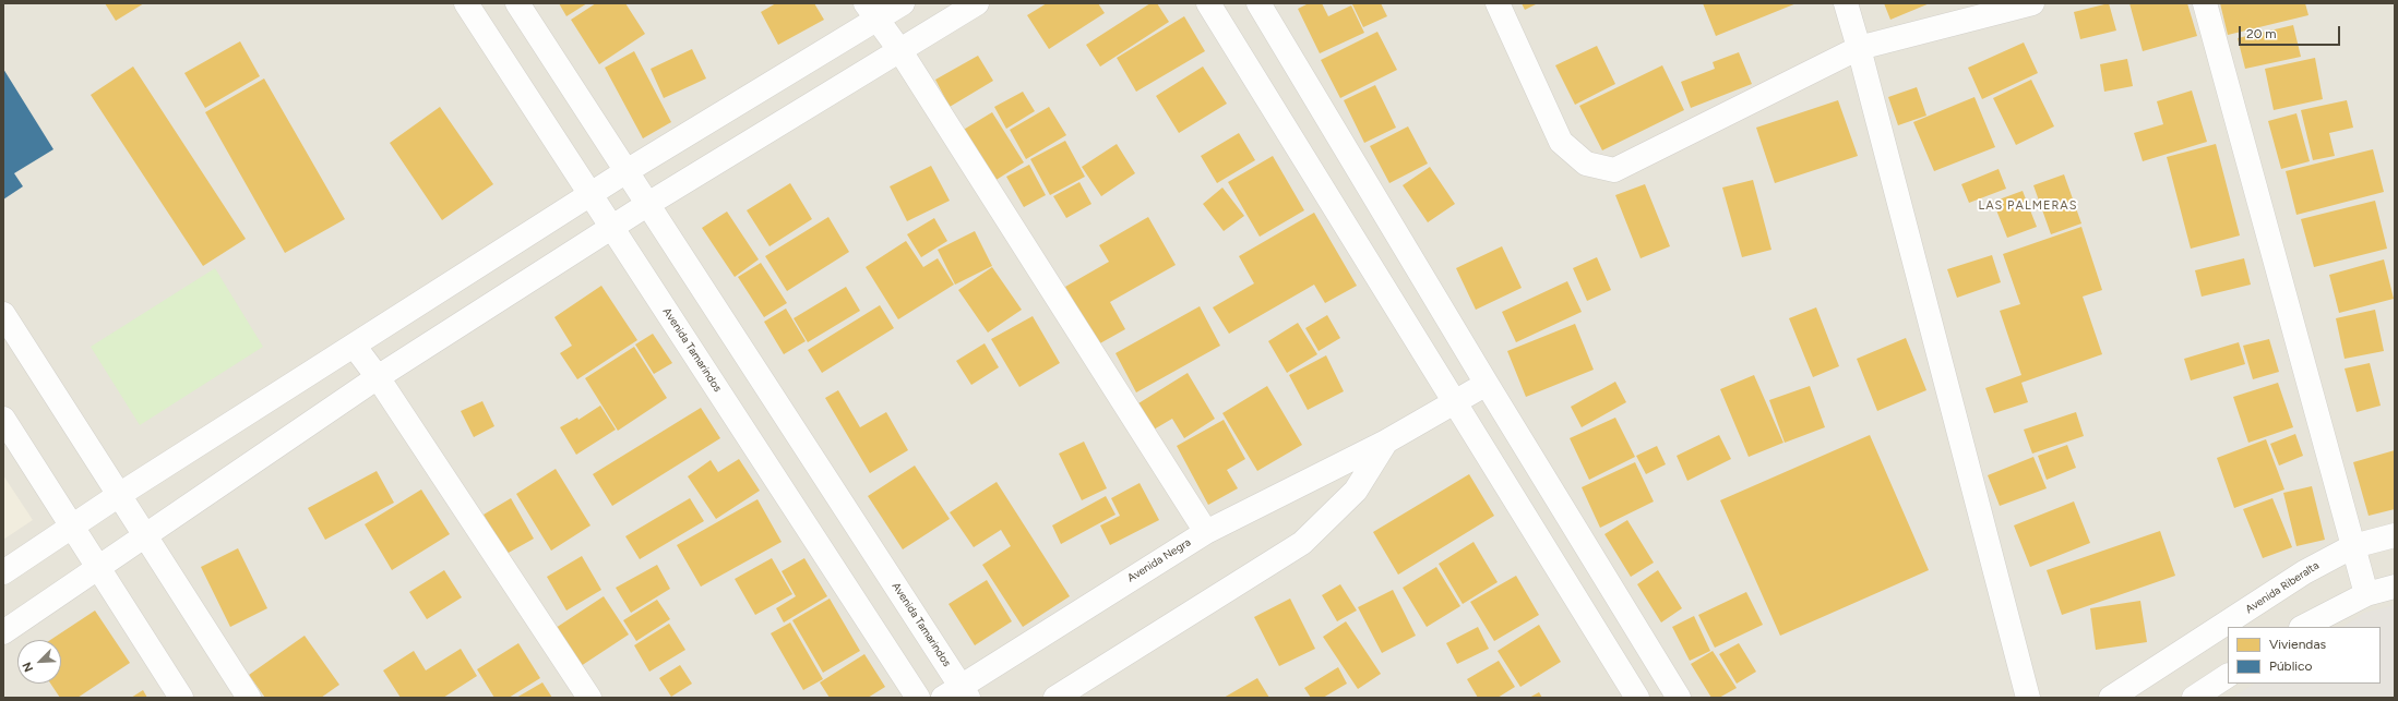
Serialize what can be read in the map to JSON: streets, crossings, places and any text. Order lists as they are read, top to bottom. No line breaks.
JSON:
{"streets":{"street":["Avenida Tamarindos","Avenida Negra","Avenida Riberalta"]},"crossings":[["Avenida Tamarindos","Avenida Negra"]],"districts":["LAS PALMERAS"],"legend":["Viviendas","Público"],"scale_bar":"20 m","north":"bottom left"}
